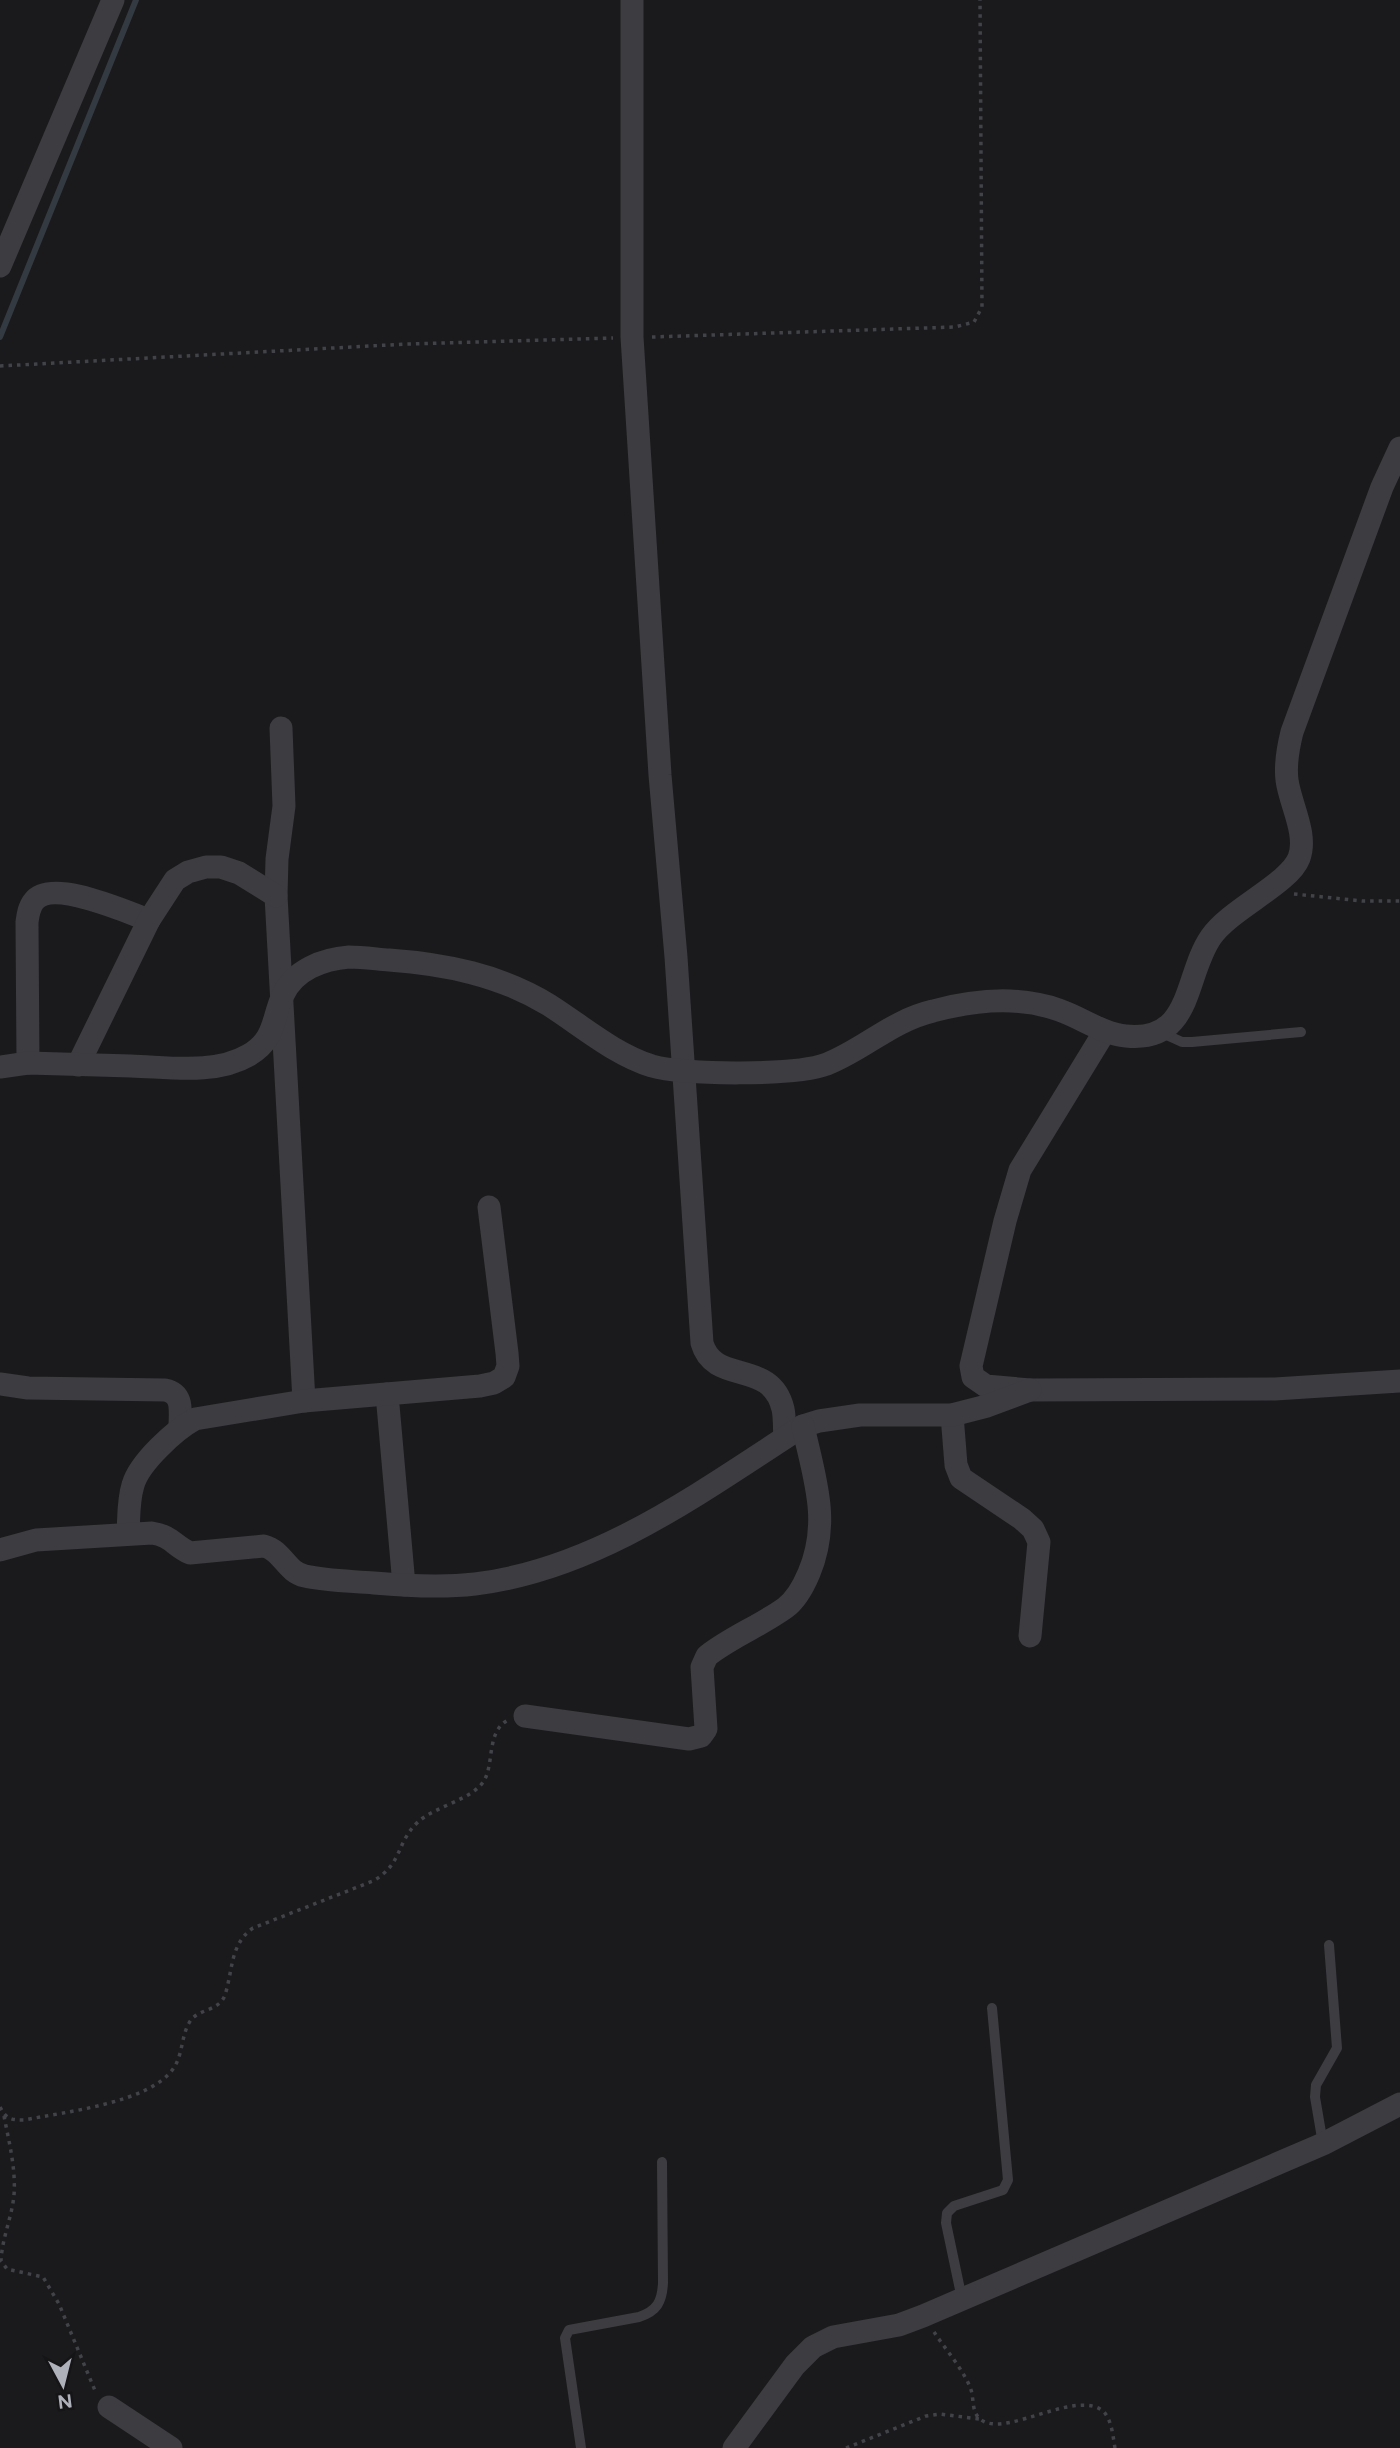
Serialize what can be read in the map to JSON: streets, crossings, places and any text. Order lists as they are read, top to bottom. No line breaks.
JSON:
{"north":"bottom"}
